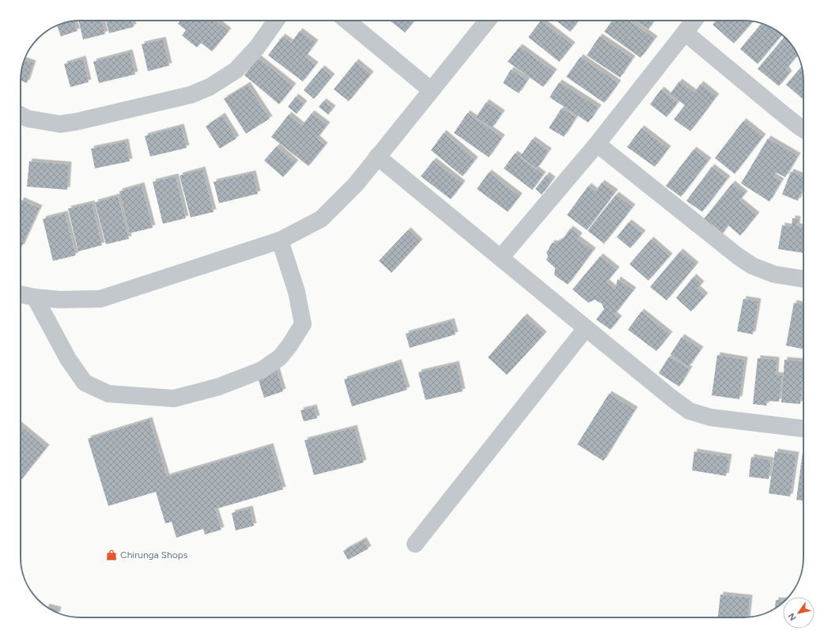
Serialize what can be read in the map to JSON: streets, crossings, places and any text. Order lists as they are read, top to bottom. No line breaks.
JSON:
{"places":{"shop":["Chirunga Shops"]},"north":"bottom left"}
